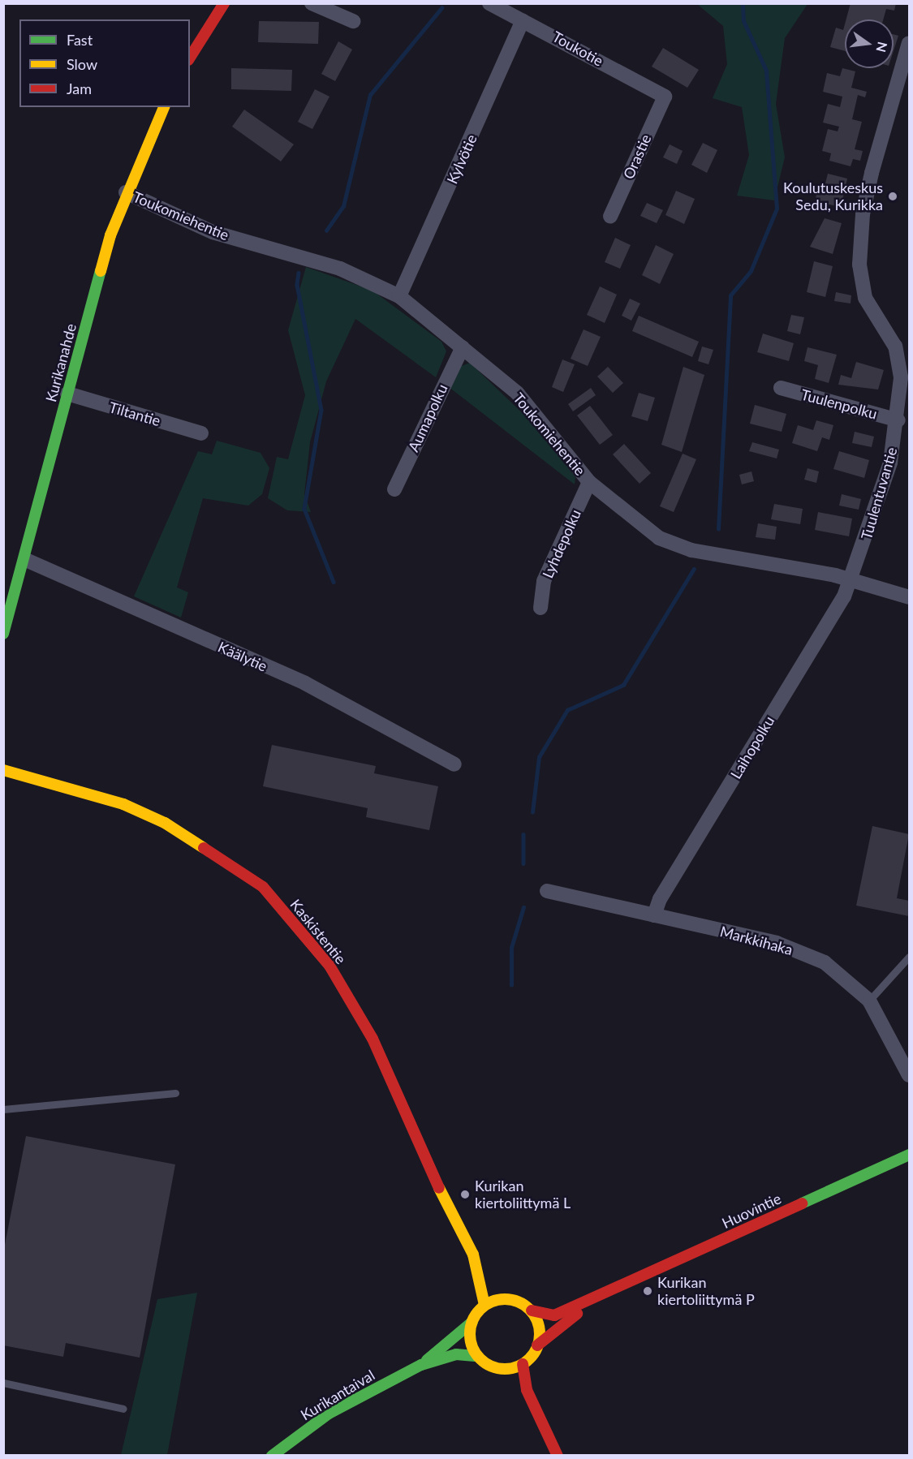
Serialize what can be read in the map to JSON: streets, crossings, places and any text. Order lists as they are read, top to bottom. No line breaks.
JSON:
{"streets":{"main road":["Kurikanahde","Kaskistentie","Huovintie","Kurikantaival"],"street":["Toukotie","Orastie","Kylvötie","Toukomiehentie","Tuulenpolku","Tiltantie","Aumapolku","Tuulentuvantie","Lyhdepolku","Käälytie","Laihopolku","Markkihaka"]},"crossings":[["Toukotie","Orastie"],["Toukotie","Kylvötie"],["Kylvötie","Toukomiehentie"],["Toukomiehentie","Kurikanahde"],["Toukomiehentie","Aumapolku"],["Toukomiehentie","Tuulentuvantie"],["Toukomiehentie","Lyhdepolku"],["Toukomiehentie","Laihopolku"],["Kurikanahde","Tiltantie"],["Kurikanahde","Käälytie"],["Tuulenpolku","Tuulentuvantie"],["Tuulentuvantie","Laihopolku"],["Laihopolku","Markkihaka"],["Kaskistentie","Huovintie"],["Kaskistentie","Kurikantaival"],["Huovintie","Kurikantaival"]],"places":["Koulutuskeskus Sedu, Kurikka","Kurikan kiertoliittymä L","Kurikan kiertoliittymä P"],"legend":["Fast","Slow","Jam"],"north":"right"}
